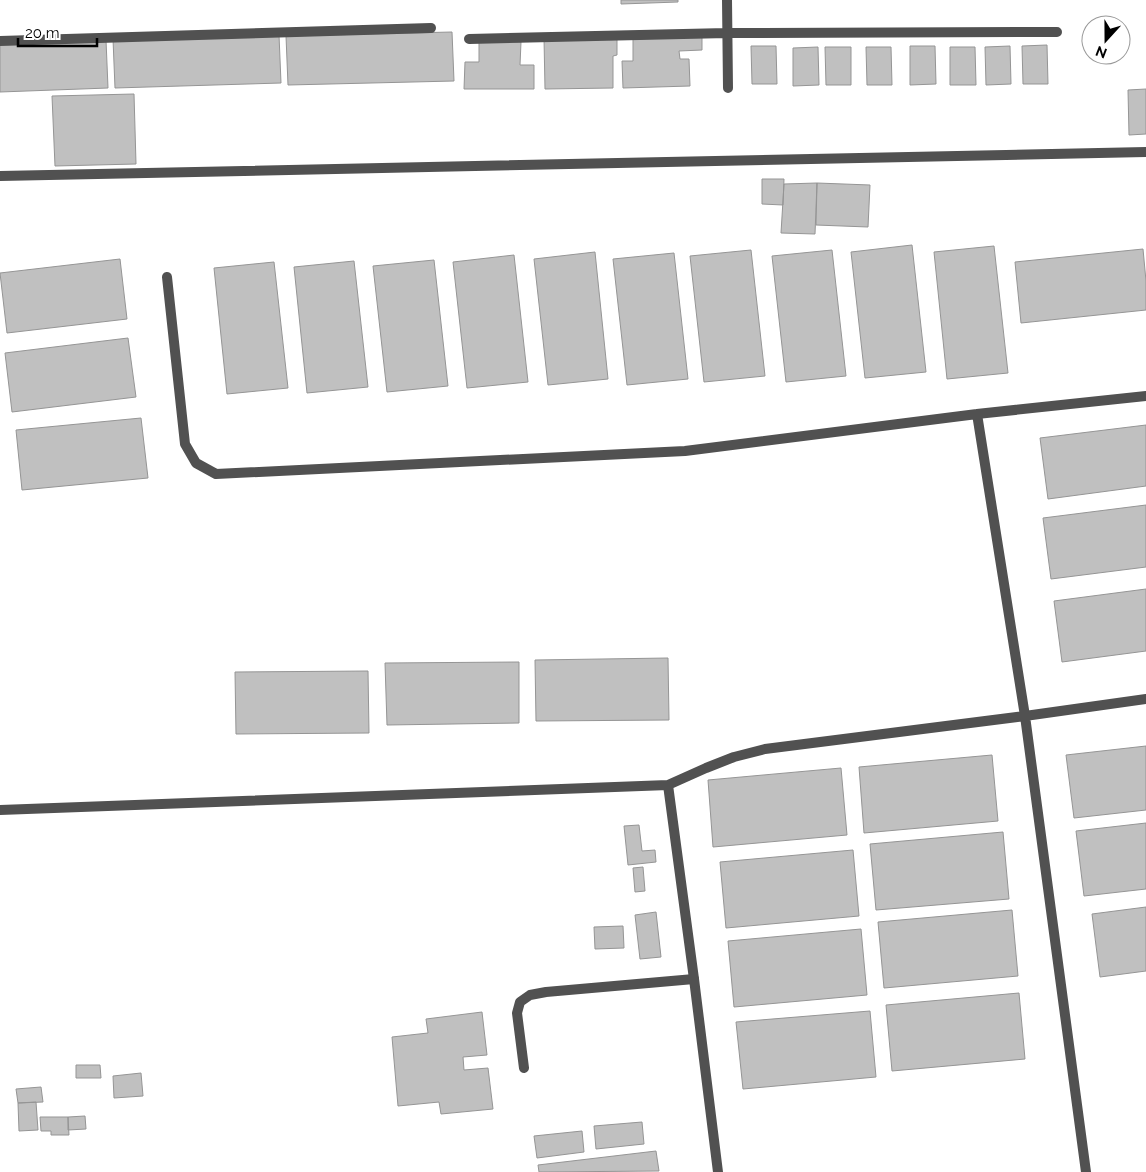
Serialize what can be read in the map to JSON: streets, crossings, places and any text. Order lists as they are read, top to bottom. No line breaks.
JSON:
{"scale_bar":"20 m","north":"bottom"}
